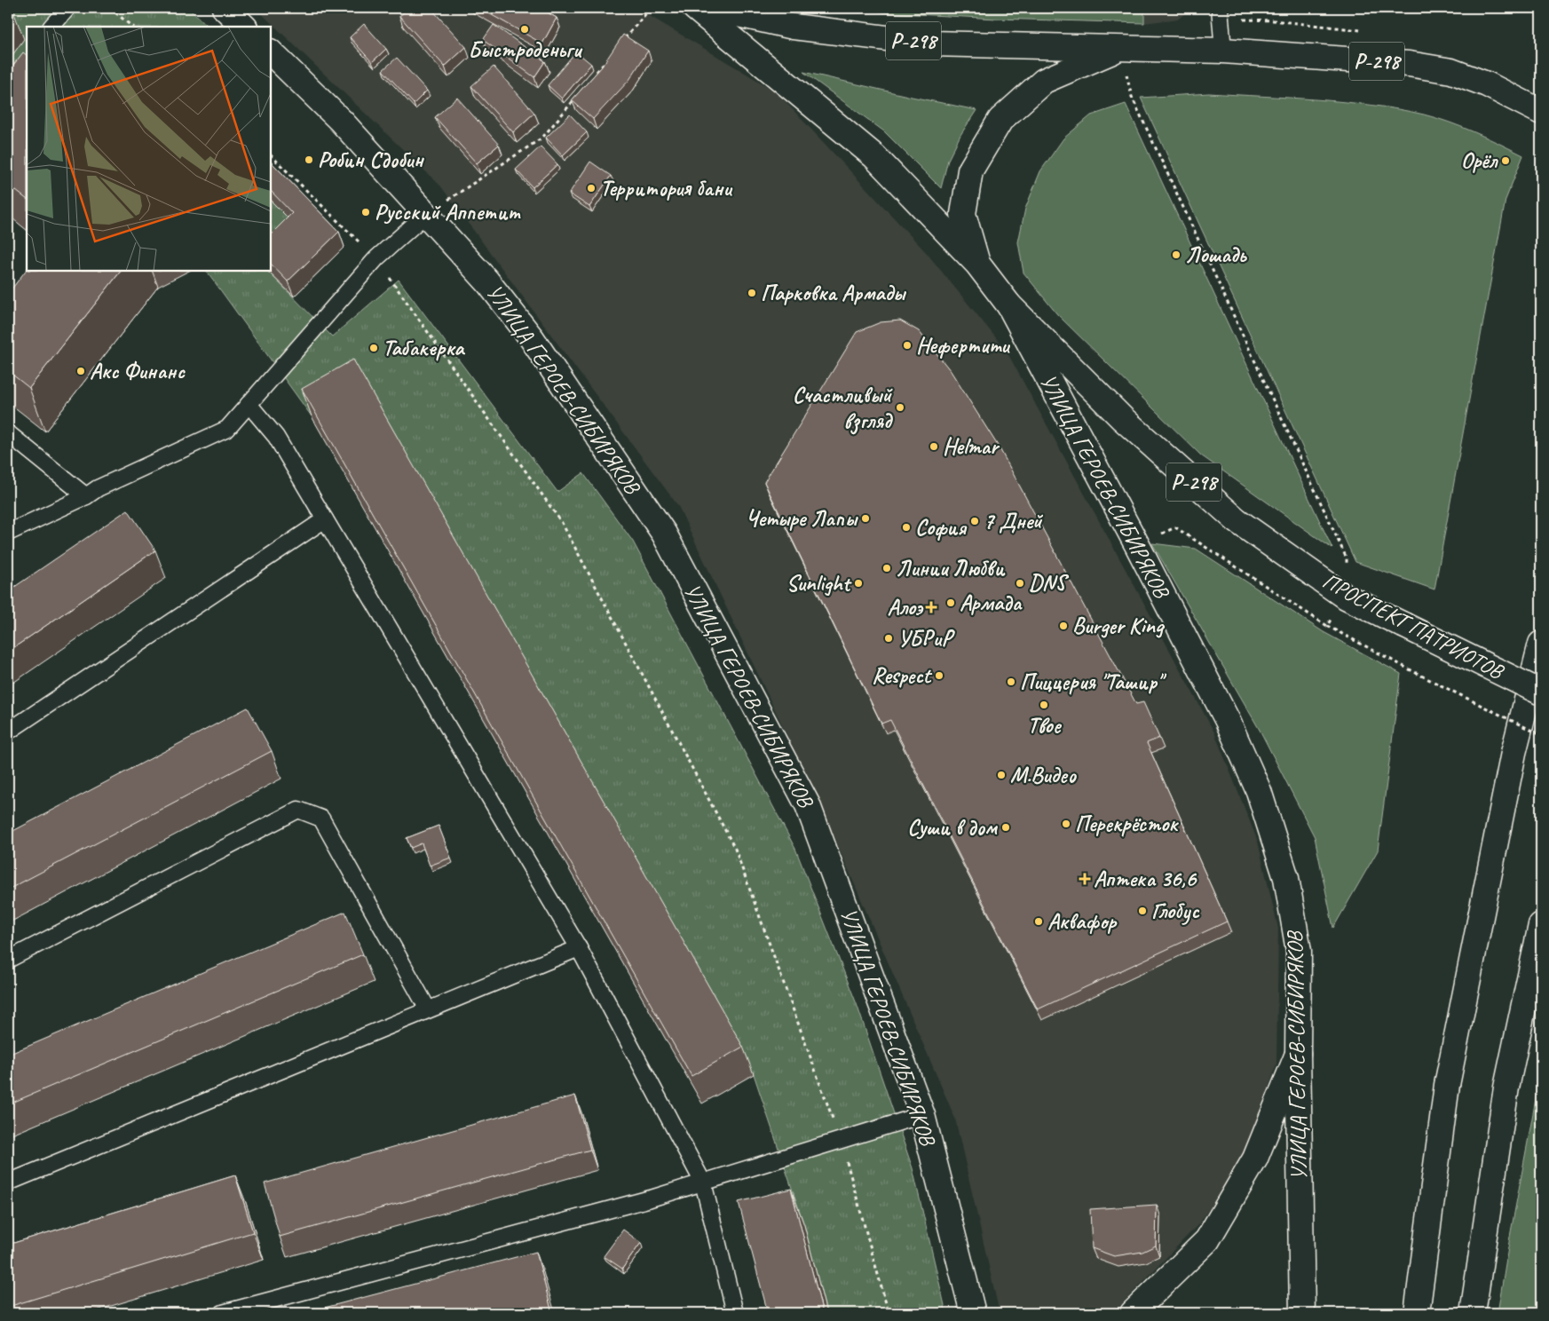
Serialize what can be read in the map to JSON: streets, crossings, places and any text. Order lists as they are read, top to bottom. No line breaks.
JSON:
{"streets":{"main road":["Р-298","УЛИЦА ГЕРОЕВ-СИБИРЯКОВ","ПРОСПЕКТ ПАТРИОТОВ"]},"crossings":[["Р-298","ПРОСПЕКТ ПАТРИОТОВ"],["УЛИЦА ГЕРОЕВ-СИБИРЯКОВ","ПРОСПЕКТ ПАТРИОТОВ"]],"places":{"other":["Быстроденьги","Робин Сдобин","Орёл","Территория бани","Русский Аппетит","Лошадь","Парковка Армады","Нефертити","Табакерка","Акс Финанс","Счастливый взгляд","Helmar","Четыре Лапы","7 Дней","София","Линии Любви","Sunlight","DNS","Армада","Burger King","УБРиР","Respect","Пиццерия \"Ташир\"","Твое","М.Видео","Перекрёсток","Суши в дом","Глобус","Аквафор"],"health":["Алоэ","Аптека 36,6"]}}
